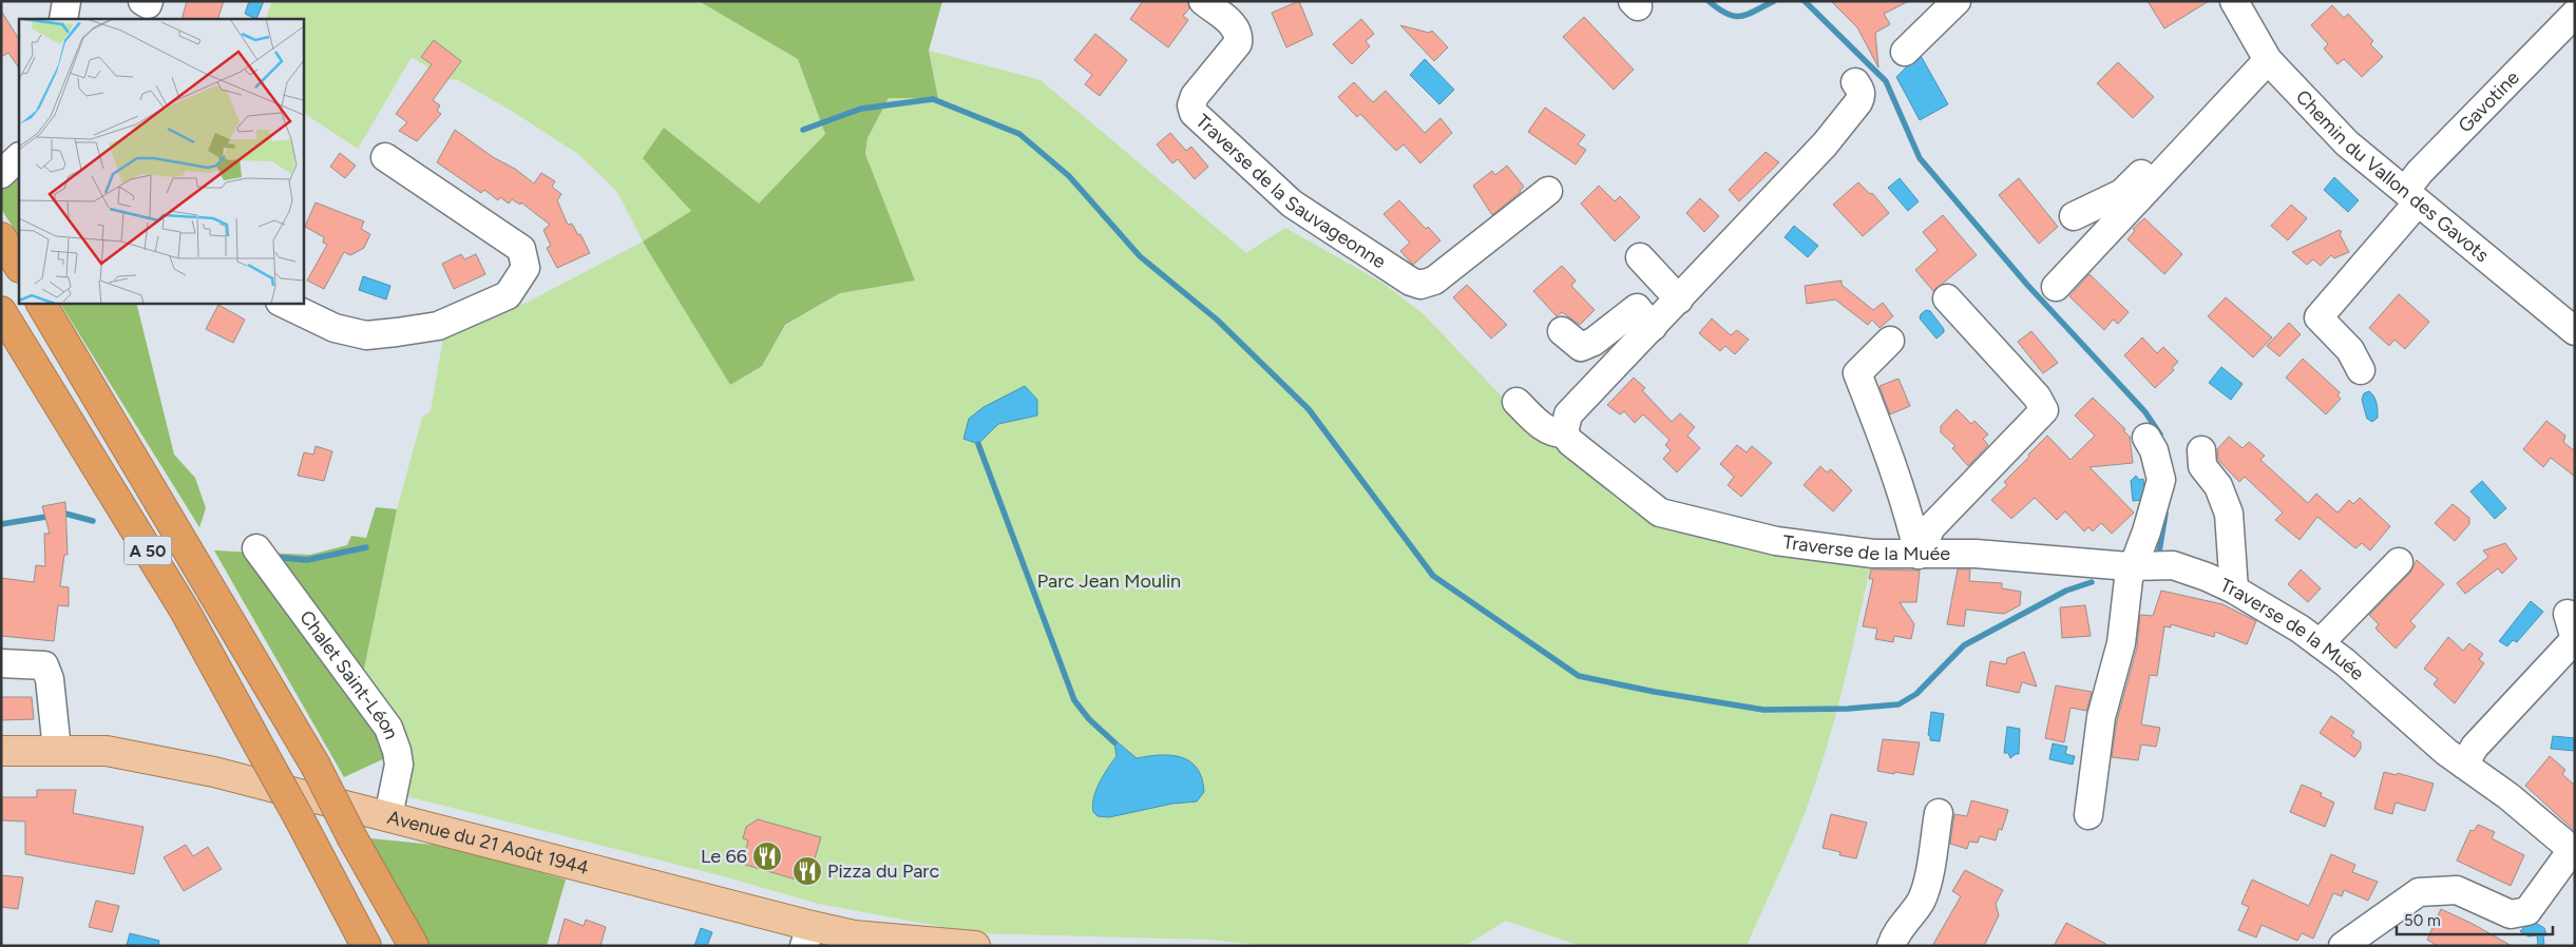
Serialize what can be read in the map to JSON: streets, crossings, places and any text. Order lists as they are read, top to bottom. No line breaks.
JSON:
{"streets":{"highway":["A 50"],"main road":["Avenue du 21 Août 1944"],"street":["Gavotine","Chemin du Vallon des Gavots","Traverse de la Sauvageonne","Traverse de la Muée","Chalet Saint-Léon"]},"crossings":[["Gavotine","Chemin du Vallon des Gavots"],["Chalet Saint-Léon","Avenue du 21 Août 1944"]],"parks":["Parc Jean Moulin"],"places":{"restaurant":["Le 66","Pizza du Parc"]},"scale_bar":"50 m"}
